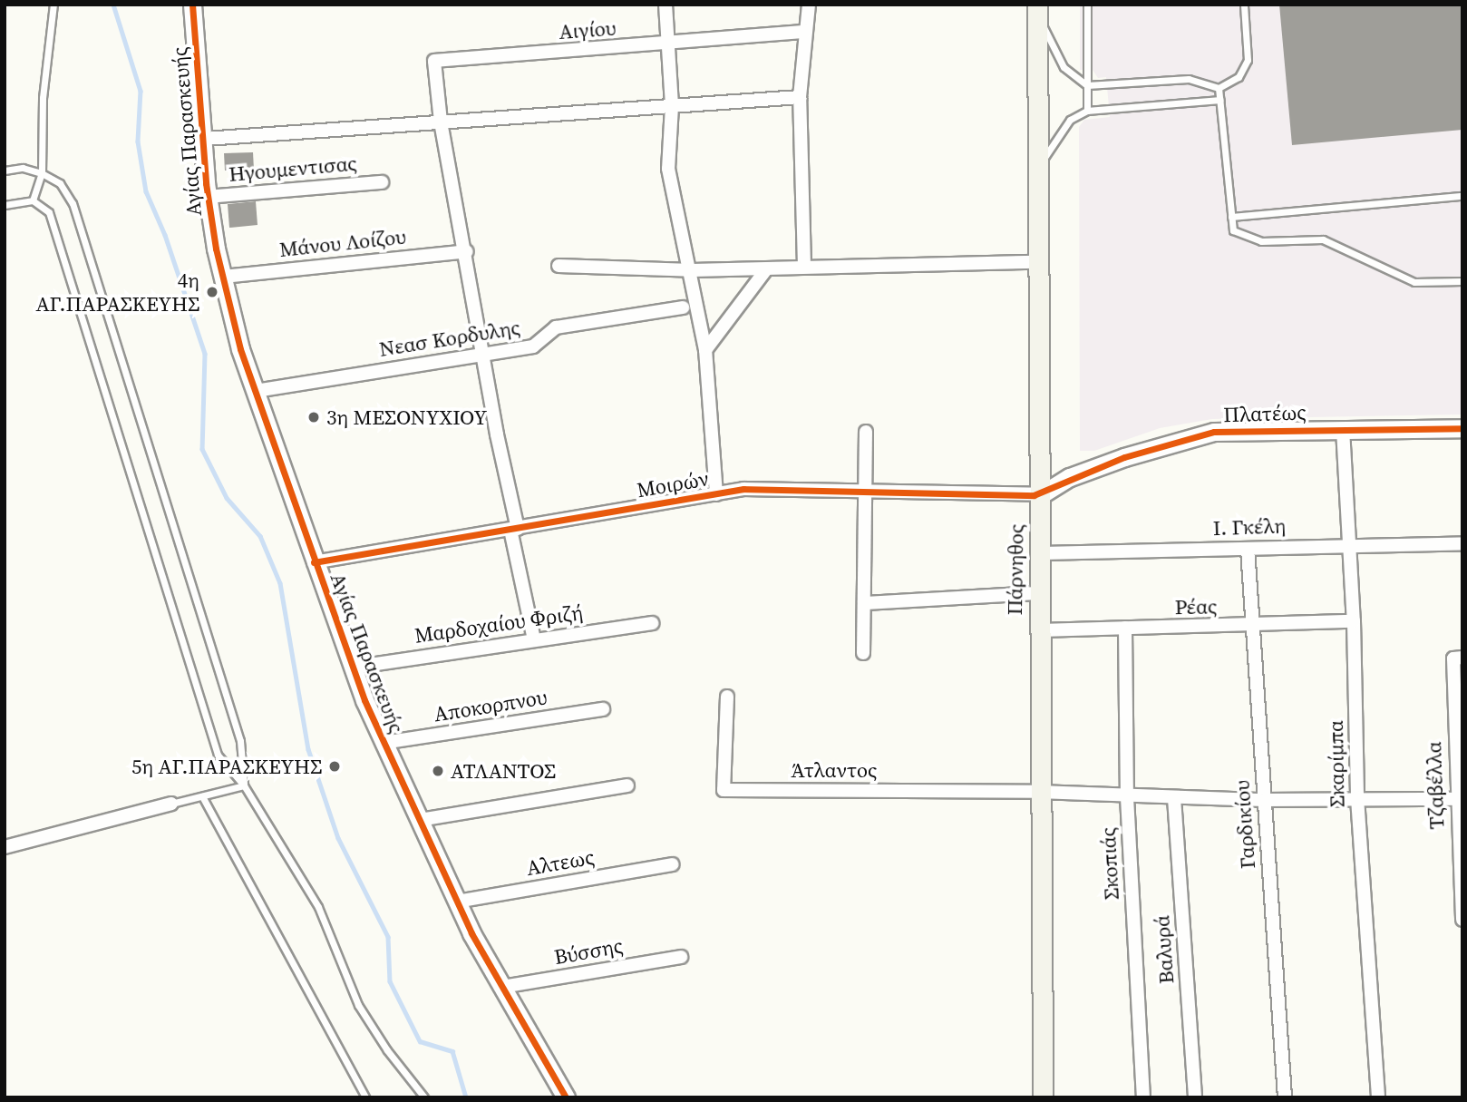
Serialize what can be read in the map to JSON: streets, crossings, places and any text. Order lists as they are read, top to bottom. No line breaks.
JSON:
{"streets":{"main road":["Πάρνηθος"],"street":["Αιγίου","Αγίας Παρασκευής","Ηγουμεντισας","Μάνου Λοίζου","Νεασ Κορδυλης","Πλατέως","Μοιρών","Ι. Γκέλη","Ρέας","Μαρδοχαίου Φριζή","Αποκορπνου","Σκαρίμπα","Άτλαντος","Τζαβέλλα","Γαρδικίου","Αλτεως","Σκοπιάς","Βαλυρά","Βύσσης"]},"crossings":[["Αγίας Παρασκευής","Ηγουμεντισας"],["Αγίας Παρασκευής","Μάνου Λοίζου"],["Αγίας Παρασκευής","Νεασ Κορδυλης"],["Αγίας Παρασκευής","Μοιρών"],["Αγίας Παρασκευής","Μαρδοχαίου Φριζή"],["Αγίας Παρασκευής","Αποκορπνου"],["Αγίας Παρασκευής","Αλτεως"],["Αγίας Παρασκευής","Βύσσης"],["Πλατέως","Μοιρών"],["Πλατέως","Πάρνηθος"],["Πλατέως","Σκαρίμπα"],["Μοιρών","Πάρνηθος"],["Ι. Γκέλη","Πάρνηθος"],["Ι. Γκέλη","Σκαρίμπα"],["Ι. Γκέλη","Γαρδικίου"],["Πάρνηθος","Ρέας"],["Πάρνηθος","Άτλαντος"],["Ρέας","Σκαρίμπα"],["Ρέας","Γαρδικίου"],["Ρέας","Σκοπιάς"]],"places":["4η ΑΓ.ΠΑΡΑΣΚΕΥΗΣ","3η ΜΕΣΟΝΥΧΙΟΥ","5η ΑΓ.ΠΑΡΑΣΚΕΥΗΣ","ΑΤΛΑΝΤΟΣ"]}
